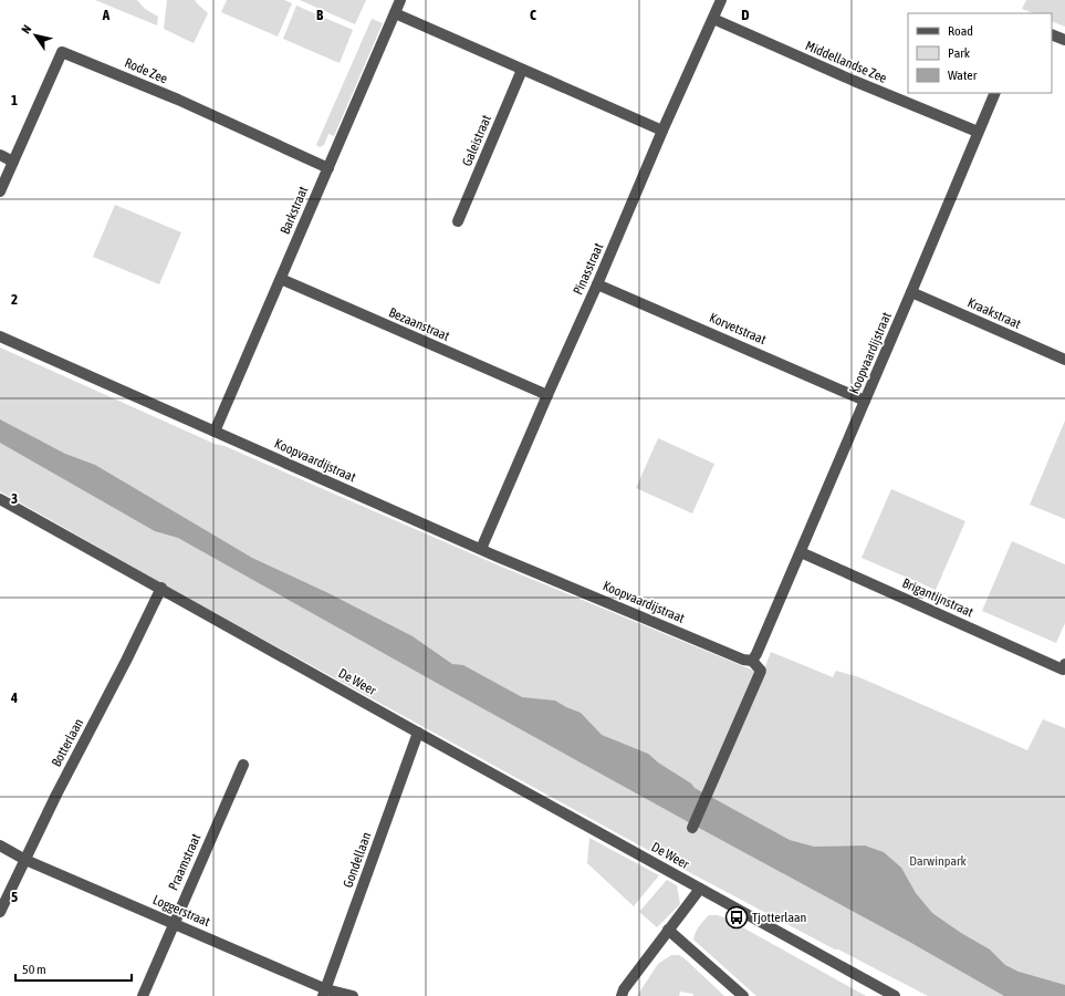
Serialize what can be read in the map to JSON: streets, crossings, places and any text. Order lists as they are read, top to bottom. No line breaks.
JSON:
{"streets":{"street":["Middellandse Zee","Rode Zee","Galeistraat","Barkstraat","Pinasstraat","Kraakstraat","Bezaanstraat","Korvetstraat","Koopvaardijstraat","Brigantijnstraat","De Weer","Botterlaan","Gondellaan","Praamstraat","Loggerstraat"]},"crossings":[["Middellandse Zee","Pinasstraat"],["Middellandse Zee","Koopvaardijstraat"],["Rode Zee","Barkstraat"],["Barkstraat","Bezaanstraat"],["Barkstraat","Koopvaardijstraat"],["Pinasstraat","Bezaanstraat"],["Pinasstraat","Korvetstraat"],["Pinasstraat","Koopvaardijstraat"],["Kraakstraat","Koopvaardijstraat"],["Korvetstraat","Koopvaardijstraat"],["Koopvaardijstraat","Brigantijnstraat"],["De Weer","Botterlaan"],["De Weer","Gondellaan"],["Botterlaan","Loggerstraat"],["Gondellaan","Loggerstraat"],["Praamstraat","Loggerstraat"]],"parks":["Darwinpark"],"places":{"bus stop":["Tjotterlaan"]},"legend":["Road","Park","Water"],"scale_bar":"50 m","north":"top left","grid":{"columns":["A","B","C","D"],"rows":["1","2","3","4","5"]}}
